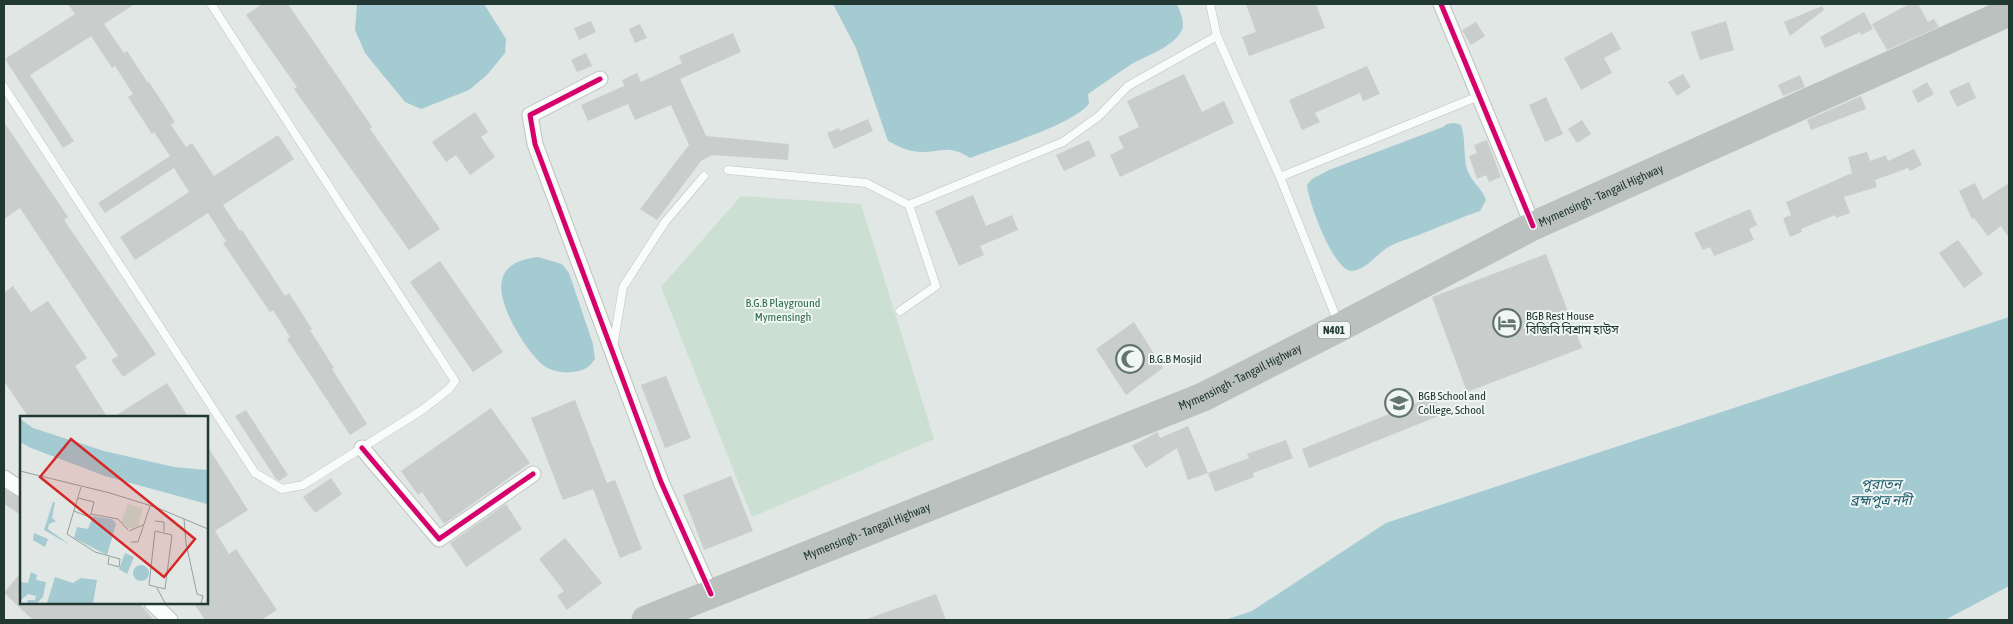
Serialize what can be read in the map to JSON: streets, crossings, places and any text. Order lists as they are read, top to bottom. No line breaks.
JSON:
{"streets":{"highway":["Mymensingh - Tangail Highway","N401"]},"water":["পুরাতন ব্রহ্মপুত্র নদী"],"parks":["B.G.B Playground Mymensingh"],"places":{"hotel":["BGB Rest House বিজিবি বিশ্রাম হাউস"],"mosque":["B.G.B Mosjid"],"school or university":["BGB School and College, School"]}}
